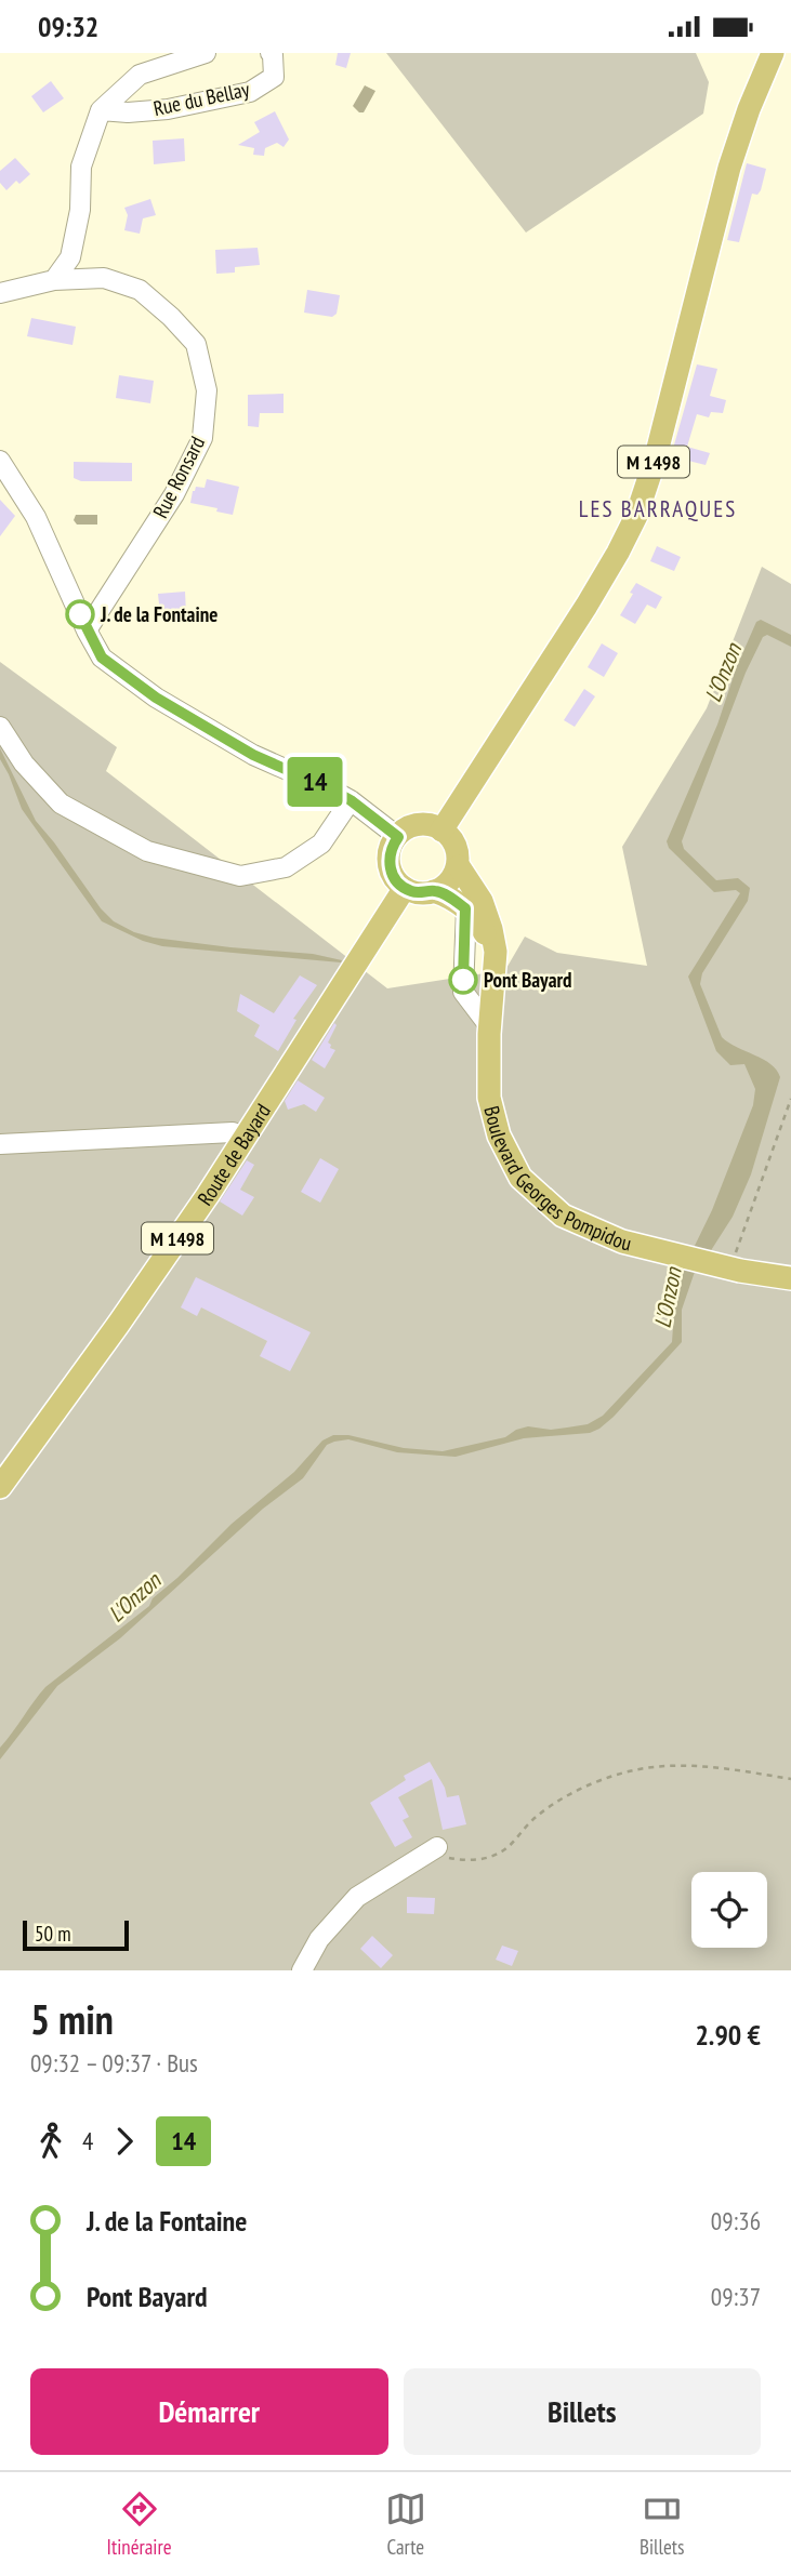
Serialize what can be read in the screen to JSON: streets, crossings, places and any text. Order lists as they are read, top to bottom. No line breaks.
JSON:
{"streets":{"main road":["M 1498","Route de Bayard","Boulevard Georges Pompidou"],"street":["Rue du Bellay","Rue Ronsard"]},"crossings":[["Rue du Bellay","Rue Ronsard"],["M 1498","Route de Bayard"],["M 1498","Boulevard Georges Pompidou"],["Route de Bayard","Boulevard Georges Pompidou"]],"districts":["LES BARRAQUES"],"water":["L'Onzon"],"places":["J. de la Fontaine","Pont Bayard"],"lines":["bus line 14"],"scale_bar":"50 m","page":{"status":"09:32","on_map":"14","scale":"50 m","heading":["5 min","09:32 – 09:37 · Bus","2.90 €"],"legs":["4","14"],"list":[{"name":"J. de la Fontaine","value":"09:36"},{"name":"Pont Bayard","value":"09:37"}],"buttons":["Démarrer","Billets"],"tabs":["Itinéraire","Carte","Billets"]}}
